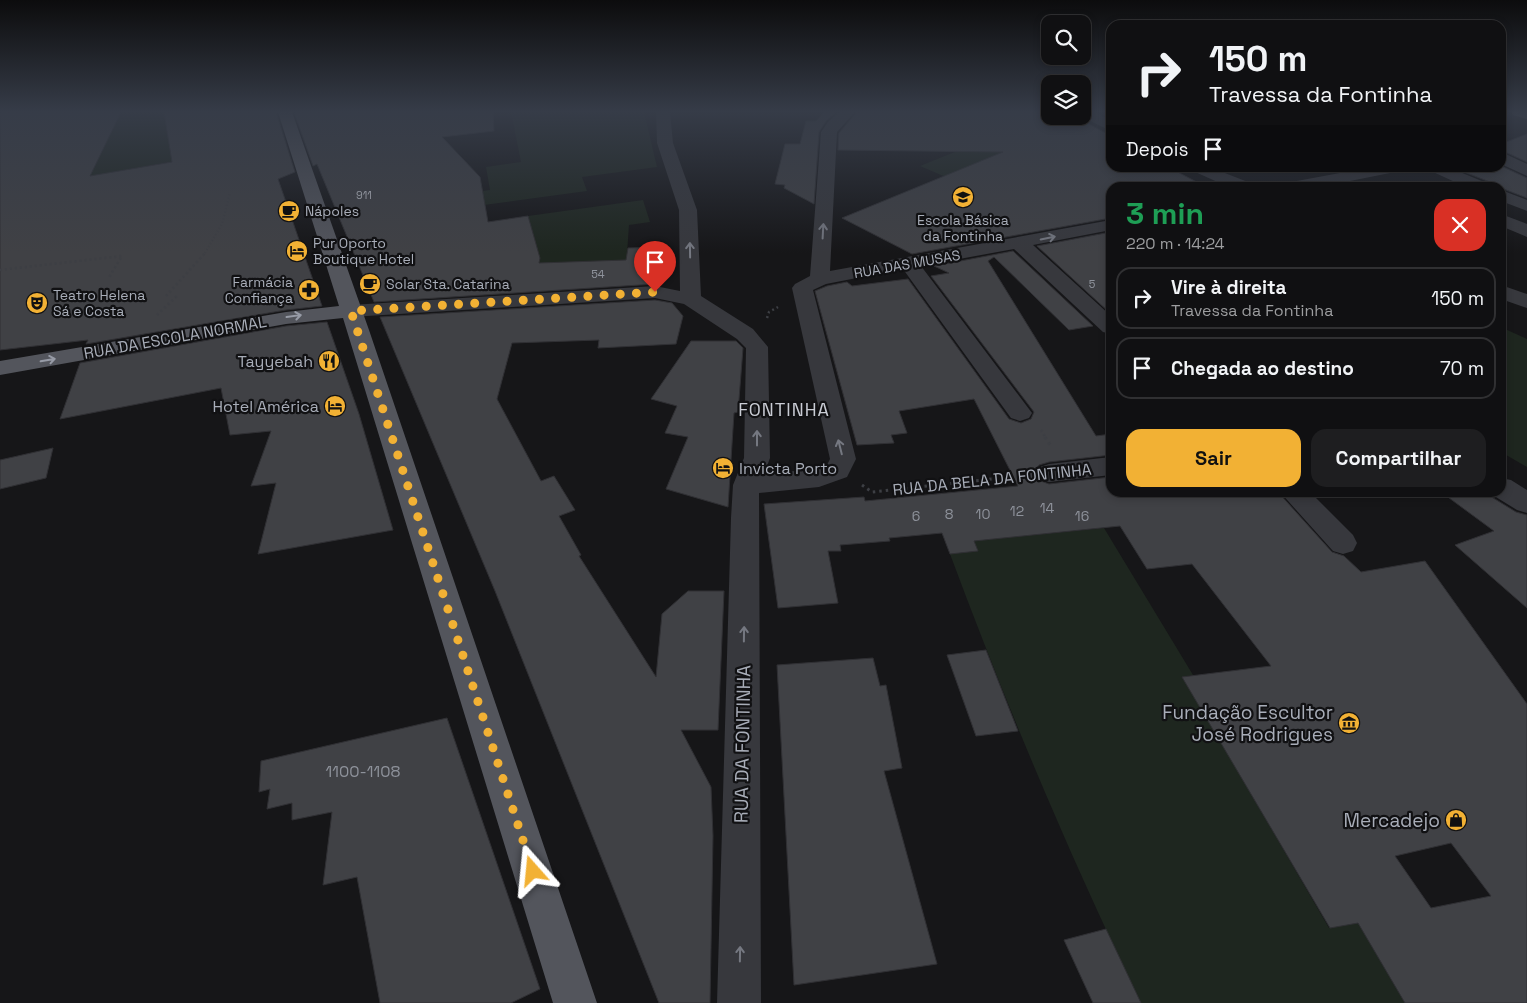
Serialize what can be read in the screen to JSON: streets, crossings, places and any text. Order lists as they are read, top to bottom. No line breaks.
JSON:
{"streets":{"main road":["RUA DA ESCOLA NORMAL"],"street":["RUA DAS MUSAS","RUA DA BELA DA FONTINHA","RUA DA FONTINHA"]},"one_way":["RUA DA ESCOLA NORMAL","RUA DA FONTINHA"],"districts":["FONTINHA"],"places":{"school or university":["Escola Básica da Fontinha"],"cafe":["Nápoles","Solar Sta. Catarina"],"hotel":["Pur Oporto Boutique Hotel","Hotel América","Invicta Porto"],"pharmacy":["Farmácia Confiança"],"theatre":["Teatro Helena Sá e Costa"],"restaurant":["Tayyebah"],"museum":["Fundação Escultor José Rodrigues"],"shop":["Mercadejo"]},"house_numbers":["911","54","5","14","12","8","10","6","16","1100-1108"],"page":{"turn":["150 m","Travessa da Fontinha"],"then":"Depois","heading":["3 min","220 m · 14:24"],"list":[{"name":"Vire à direita","note":"Travessa da Fontinha","value":"150 m"},{"name":"Chegada ao destino","value":"70 m"}],"buttons":["Sair","Compartilhar"]}}
